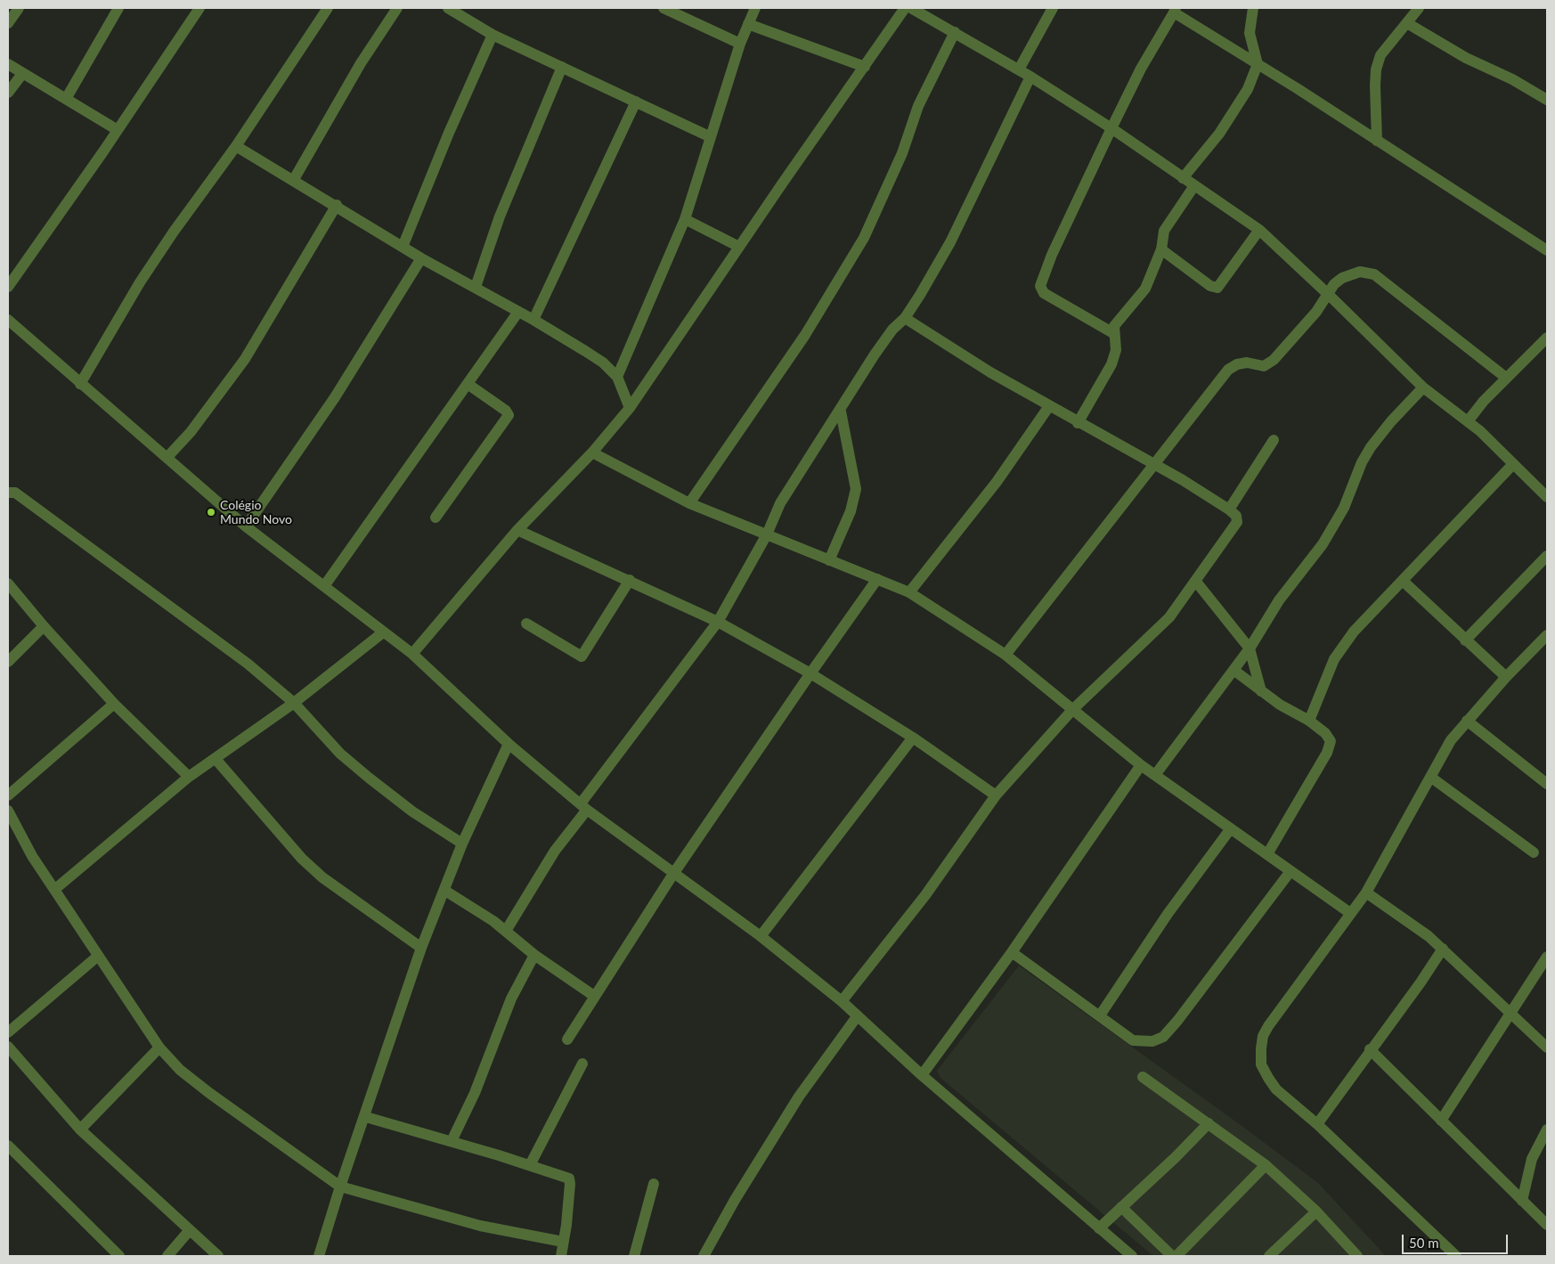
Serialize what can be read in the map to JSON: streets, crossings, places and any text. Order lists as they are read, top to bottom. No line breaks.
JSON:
{"places":["Colégio Mundo Novo"],"scale_bar":"50 m"}
